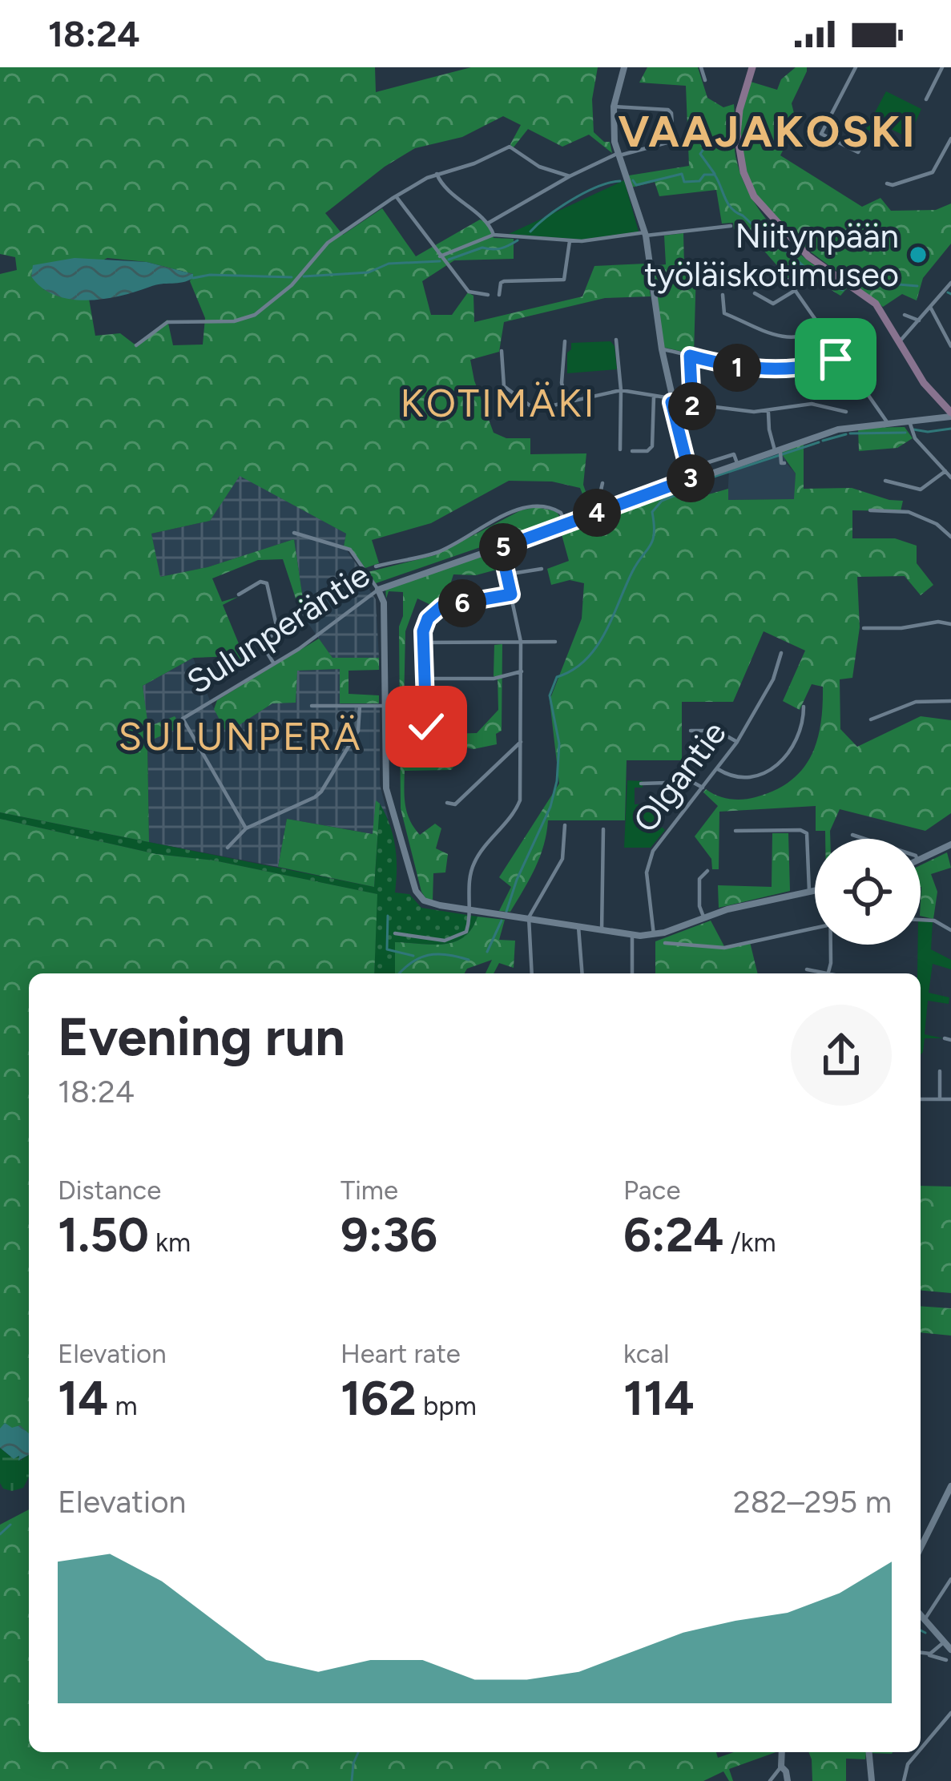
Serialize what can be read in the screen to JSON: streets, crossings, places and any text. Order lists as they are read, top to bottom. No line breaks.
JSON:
{"streets":{"street":["Sulunperäntie","Olgantie"]},"districts":["VAAJAKOSKI","KOTIMÄKI","SULUNPERÄ"],"places":["Niitynpään työläiskotimuseo"],"page":{"status":"18:24","pins":["1","2","3","4","5","6"],"heading":["Evening run","18:24"],"stats":[["Distance","1.50 km"],["Time","9:36"],["Pace","6:24 /km"],["Elevation","14 m"],["Heart rate","162 bpm"],["kcal","114"]],"chart":["Elevation","282–295 m"]}}
